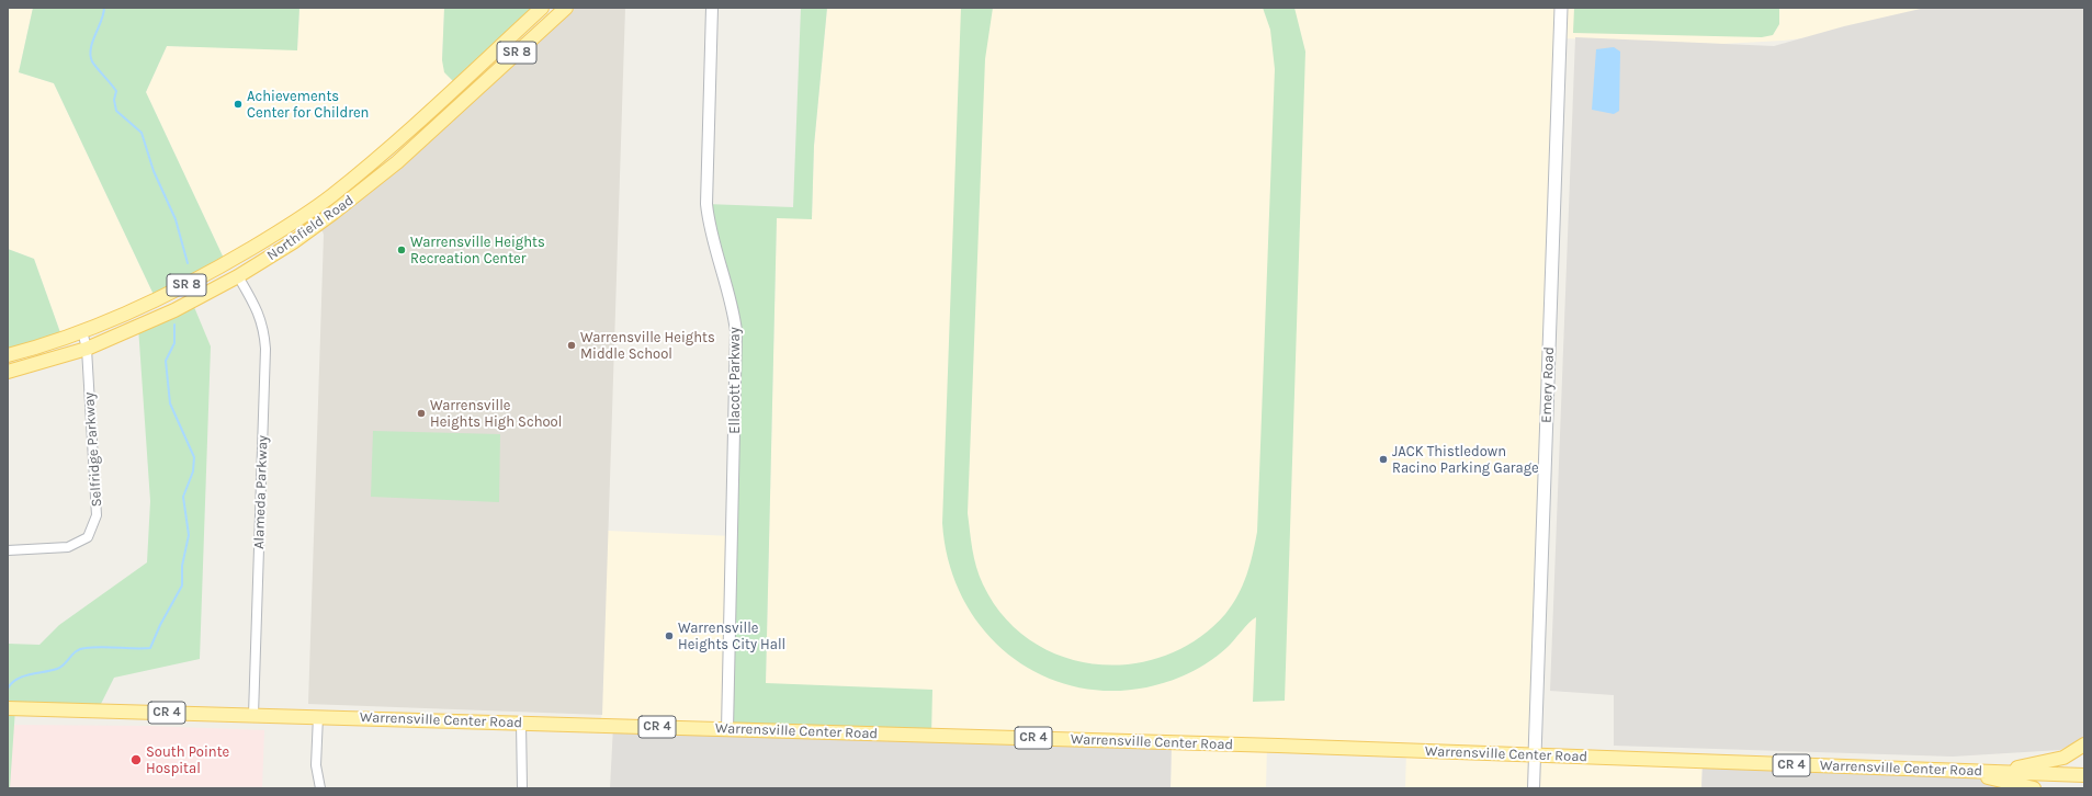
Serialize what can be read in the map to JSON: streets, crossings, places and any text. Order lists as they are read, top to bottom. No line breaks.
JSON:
{"streets":{"main road":["SR 8","Northfield Road","Emery Road","CR 4","Warrensville Center Road"],"street":["Ellacott Parkway","Selfridge Parkway","Alameda Parkway"]},"crossings":[["Northfield Road","Selfridge Parkway"],["Northfield Road","Alameda Parkway"],["Ellacott Parkway","Warrensville Center Road"],["Emery Road","Warrensville Center Road"],["Alameda Parkway","Warrensville Center Road"]],"places":["Achievements Center for Children","Warrensville Heights Recreation Center","Warrensville Heights Middle School","Warrensville Heights High School","JACK Thistledown Racino Parking Garage","Warrensville Heights City Hall","South Pointe Hospital"]}
